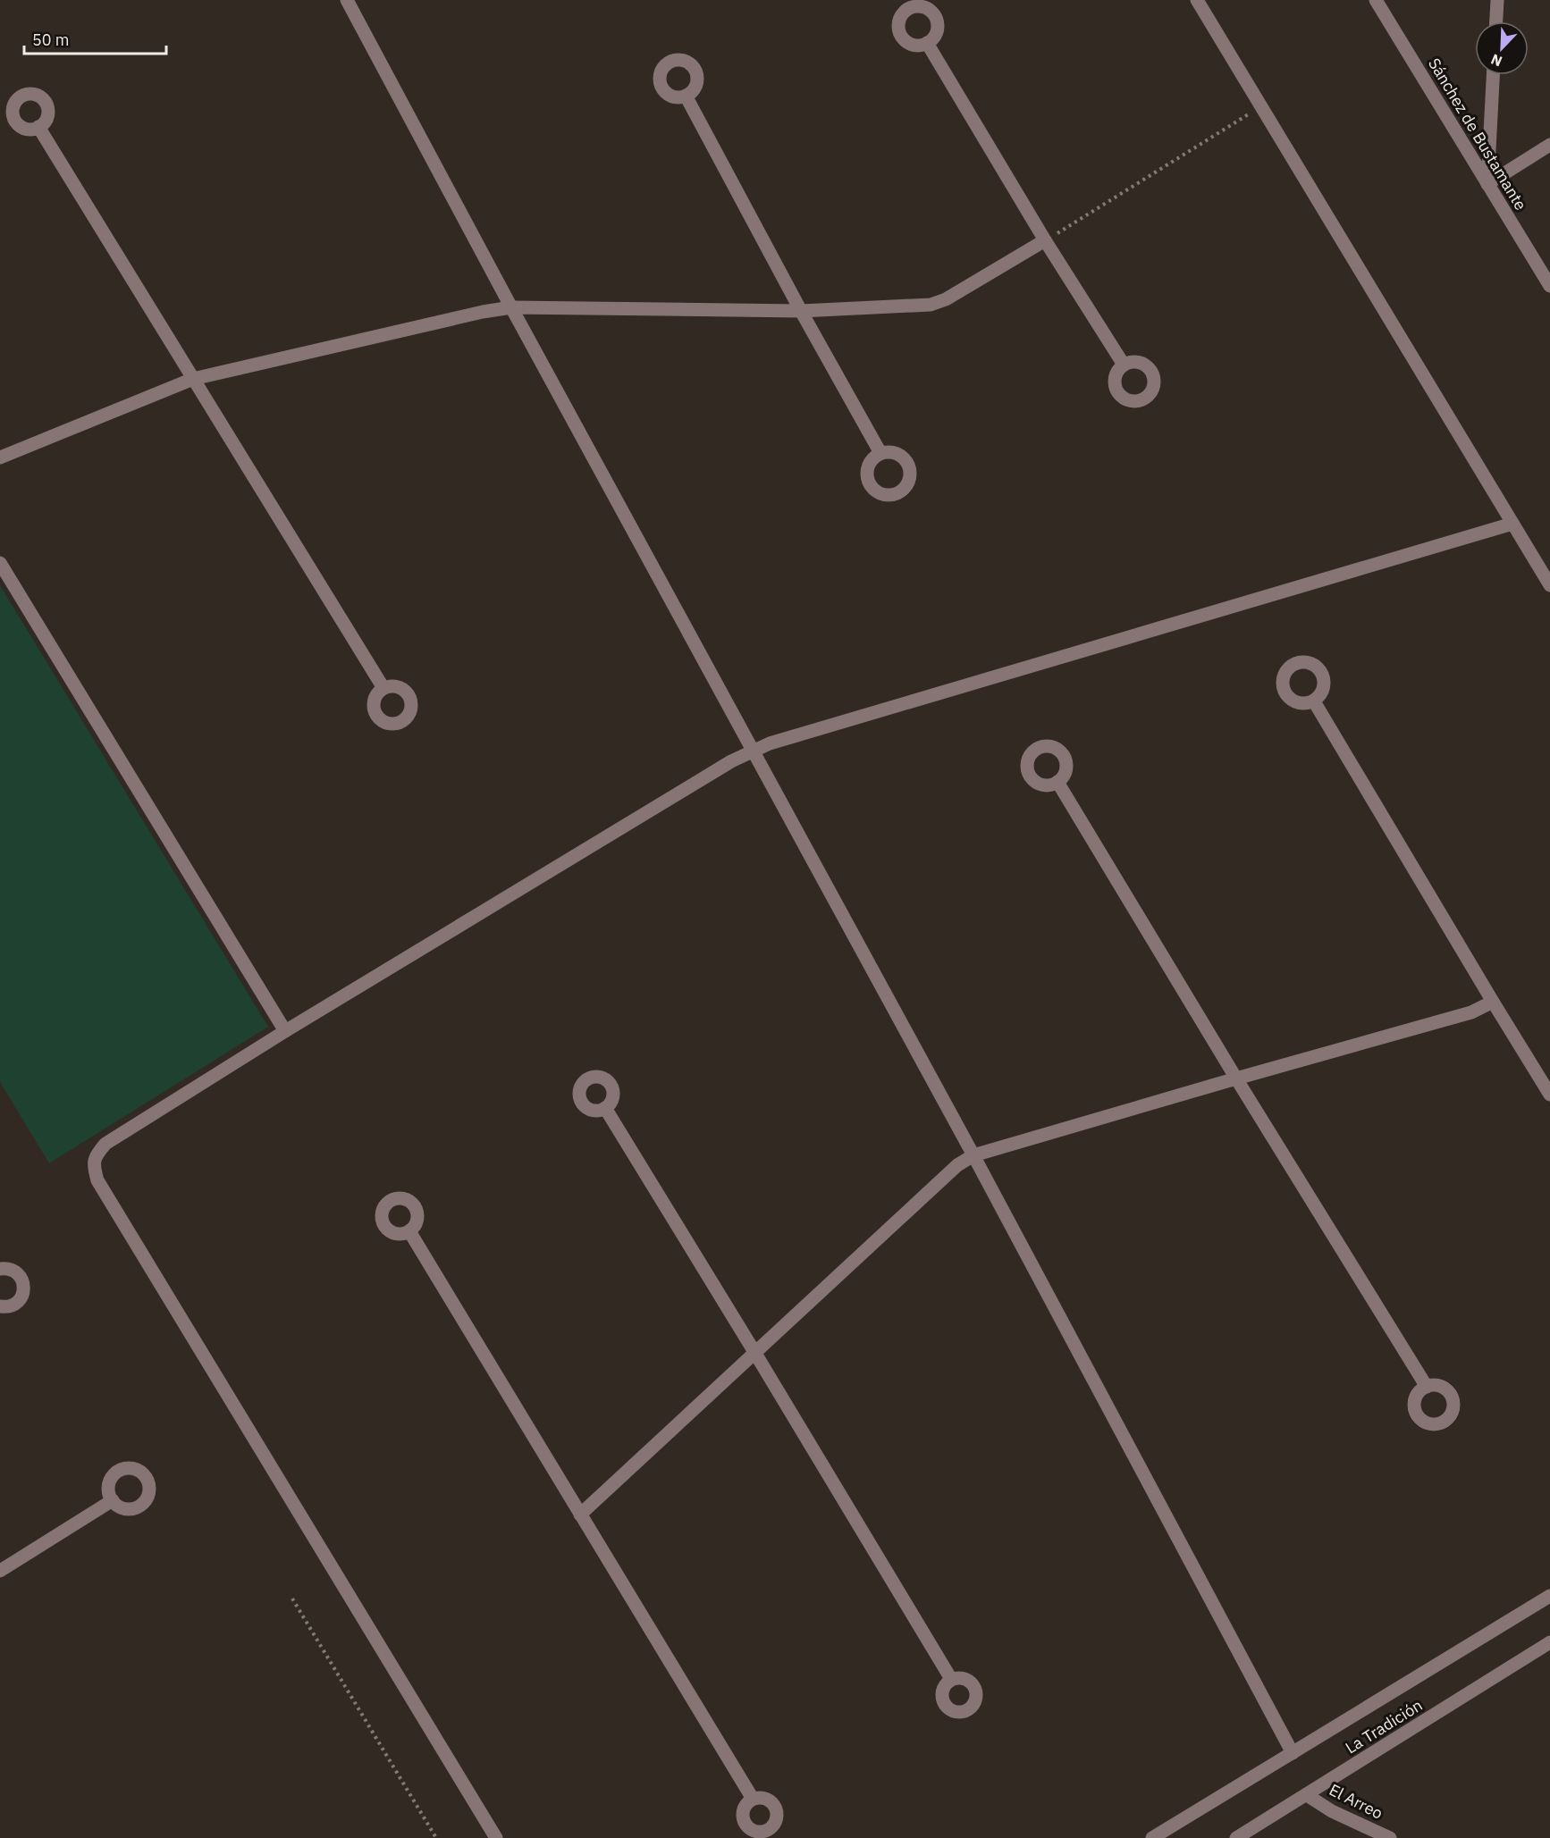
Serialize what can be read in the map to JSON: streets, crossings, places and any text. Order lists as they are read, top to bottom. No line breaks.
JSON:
{"streets":{"street":["Sánchez de Bustamante","La Tradición","El Arreo"]},"crossings":[["La Tradición","El Arreo"]],"scale_bar":"50 m","north":"bottom left"}
